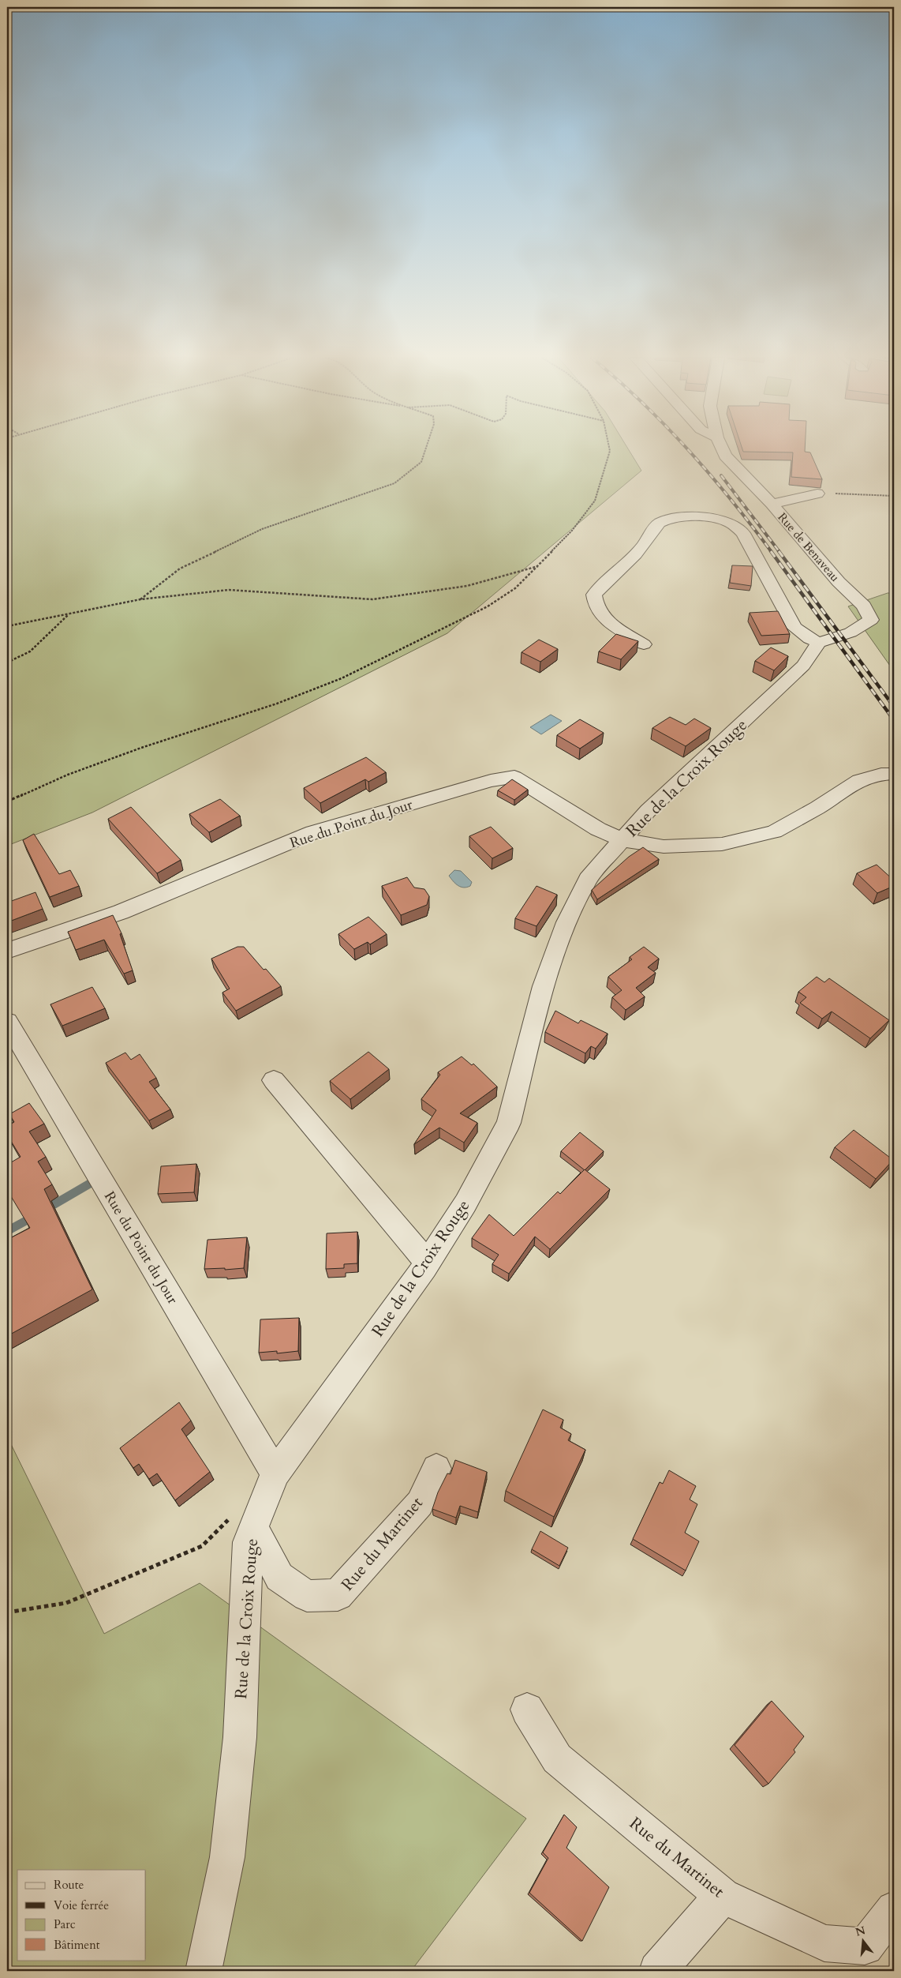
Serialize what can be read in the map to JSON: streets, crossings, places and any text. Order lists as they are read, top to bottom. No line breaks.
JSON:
{"streets":{"street":["Rue de Benaveau","Rue de la Croix Rouge","Rue du Point du Jour","Rue du Martinet"]},"crossings":[["Rue de Benaveau","Rue de la Croix Rouge"],["Rue de la Croix Rouge","Rue du Point du Jour"],["Rue de la Croix Rouge","Rue du Martinet"]],"legend":["Route","Voie ferrée","Parc","Bâtiment"],"north":"top"}
